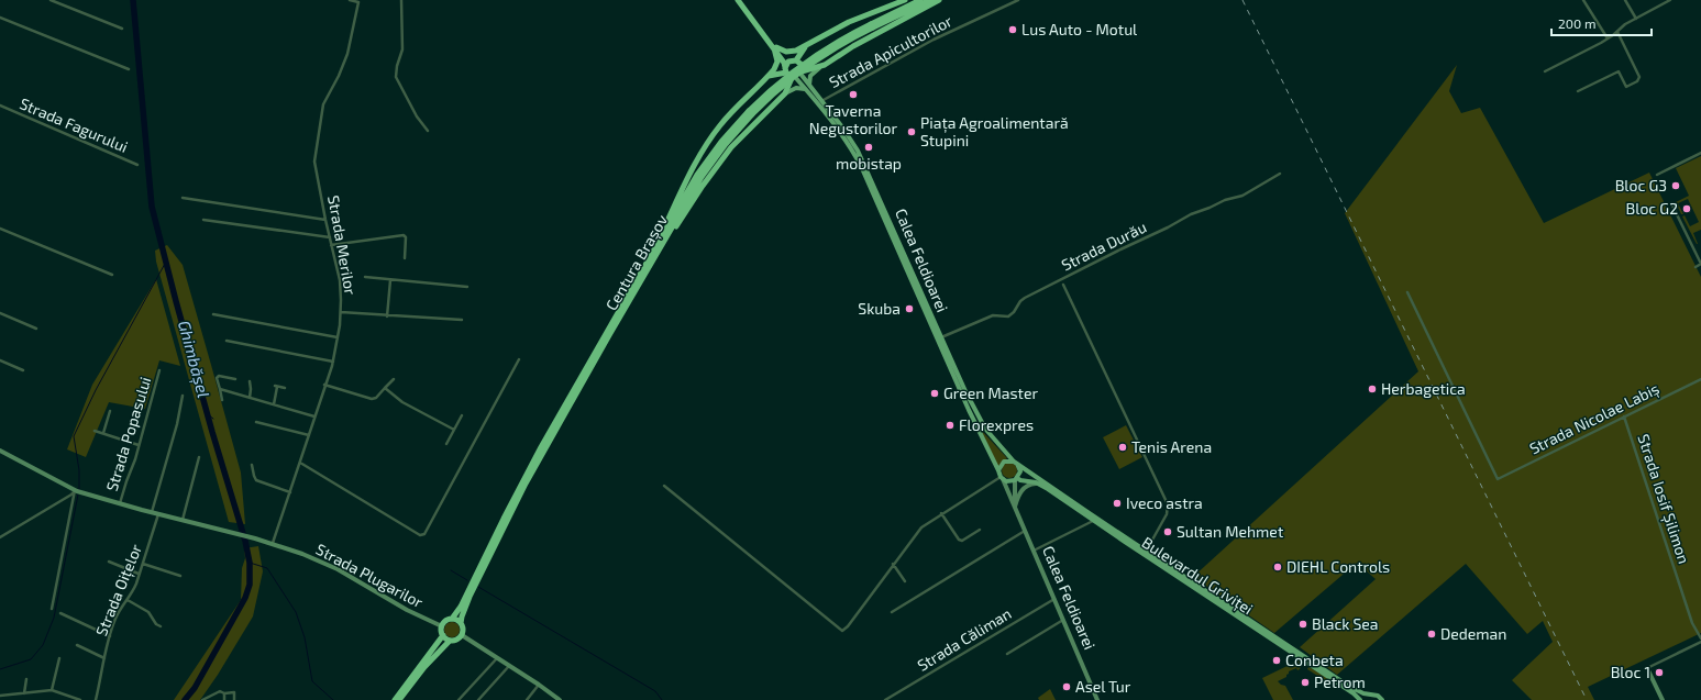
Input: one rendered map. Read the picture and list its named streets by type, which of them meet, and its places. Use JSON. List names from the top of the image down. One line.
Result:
{"streets":{"highway":["Centura Brașov"],"main road":["Calea Feldioarei","Bulevardul Griviței"],"street":["Strada Apicultorilor","Strada Fagurului","Strada Merilor","Strada Durău","Strada Nicolae Labiș","Strada Popasului","Strada Iosif Șilimon","Strada Plugarilor","Strada Oițelor","Strada Căliman"]},"crossings":[["Strada Apicultorilor","Calea Feldioarei"],["Strada Merilor","Strada Plugarilor"],["Strada Durău","Calea Feldioarei"],["Calea Feldioarei","Bulevardul Griviței"],["Calea Feldioarei","Strada Căliman"],["Centura Brașov","Strada Plugarilor"],["Strada Nicolae Labiș","Strada Iosif Șilimon"],["Strada Popasului","Strada Plugarilor"],["Strada Plugarilor","Strada Oițelor"]],"water":["Ghimbășel"],"places":["Lus Auto - Motul","Taverna Negustorilor","Piața Agroalimentară Stupini","mobistap","Bloc G3","Bloc G2","Skuba","Herbagetica","Green Master","Florexpres","Tenis Arena","Iveco astra","Sultan Mehmet","DIEHL Controls","Black Sea","Dedeman","Conbeta","Bloc 1","Petrom","Asel Tur"],"scale_bar":"200 m"}
